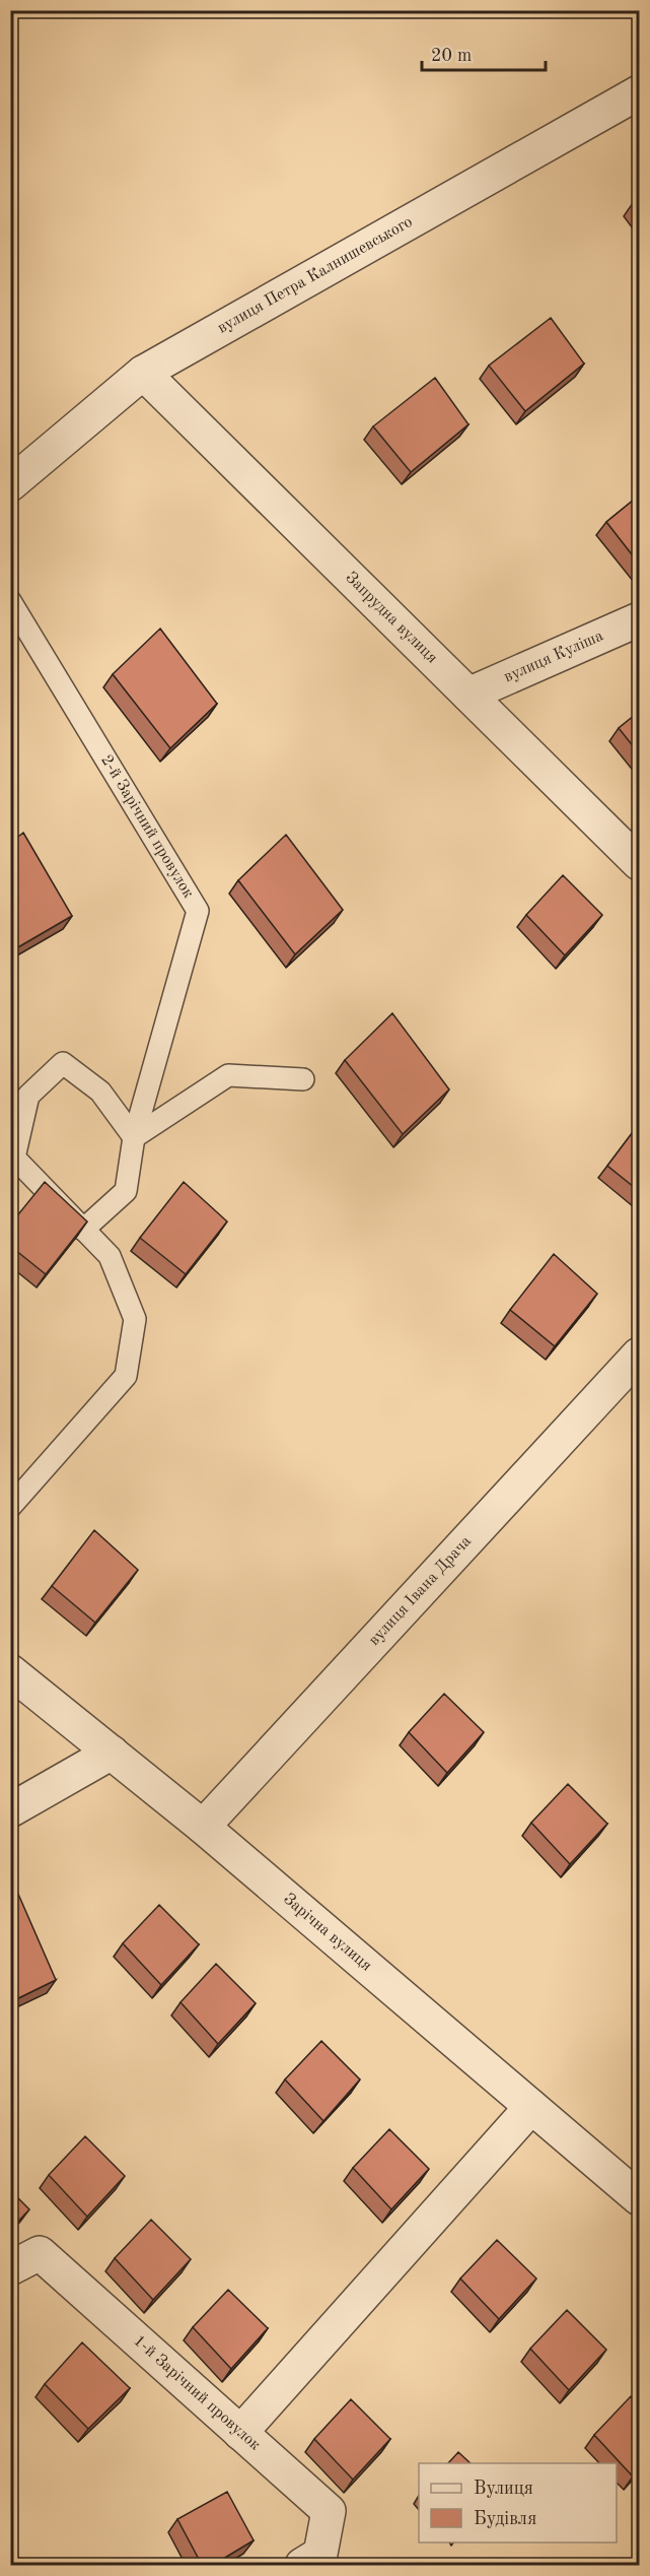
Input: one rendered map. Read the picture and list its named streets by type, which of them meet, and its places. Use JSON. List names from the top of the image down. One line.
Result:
{"streets":{"street":["вулиця Петра Калнишевського","Запрудна вулиця","вулиця Куліша","вулиця Івана Драча","Зарічна вулиця","1-й Зарічний провулок"],"lane":["2-й Зарічний провулок"]},"crossings":[["вулиця Петра Калнишевського","Запрудна вулиця"],["Запрудна вулиця","вулиця Куліша"],["вулиця Івана Драча","Зарічна вулиця"]],"legend":["Вулиця","Будівля"],"scale_bar":"20 m"}
